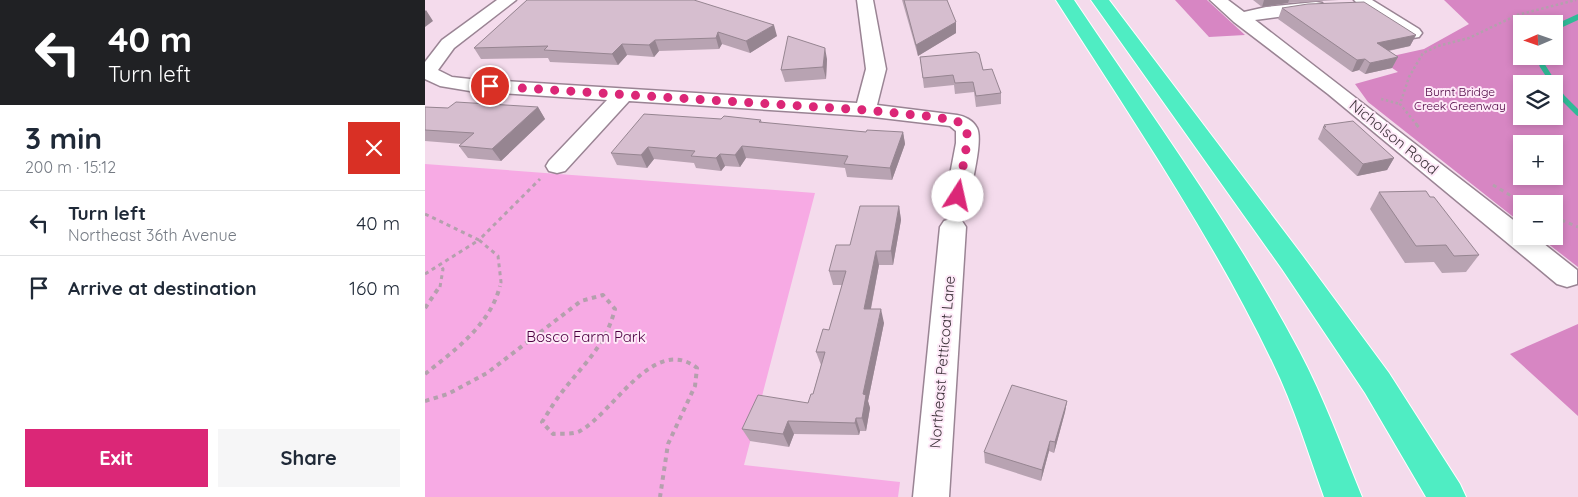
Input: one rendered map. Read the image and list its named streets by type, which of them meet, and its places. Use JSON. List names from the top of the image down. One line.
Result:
{"streets":{"street":["Nicholson Road","Northeast Petticoat Lane"]},"parks":["Burnt Bridge Creek Greenway","Bosco Farm Park"],"north":"left","page":{"turn":["40 m","Turn left"],"map_buttons":["+","−"],"heading":["3 min","200 m · 15:12"],"list":[{"name":"Turn left","note":"Northeast 36th Avenue","value":"40 m"},{"name":"Arrive at destination","value":"160 m"}],"buttons":["Exit","Share"]}}
